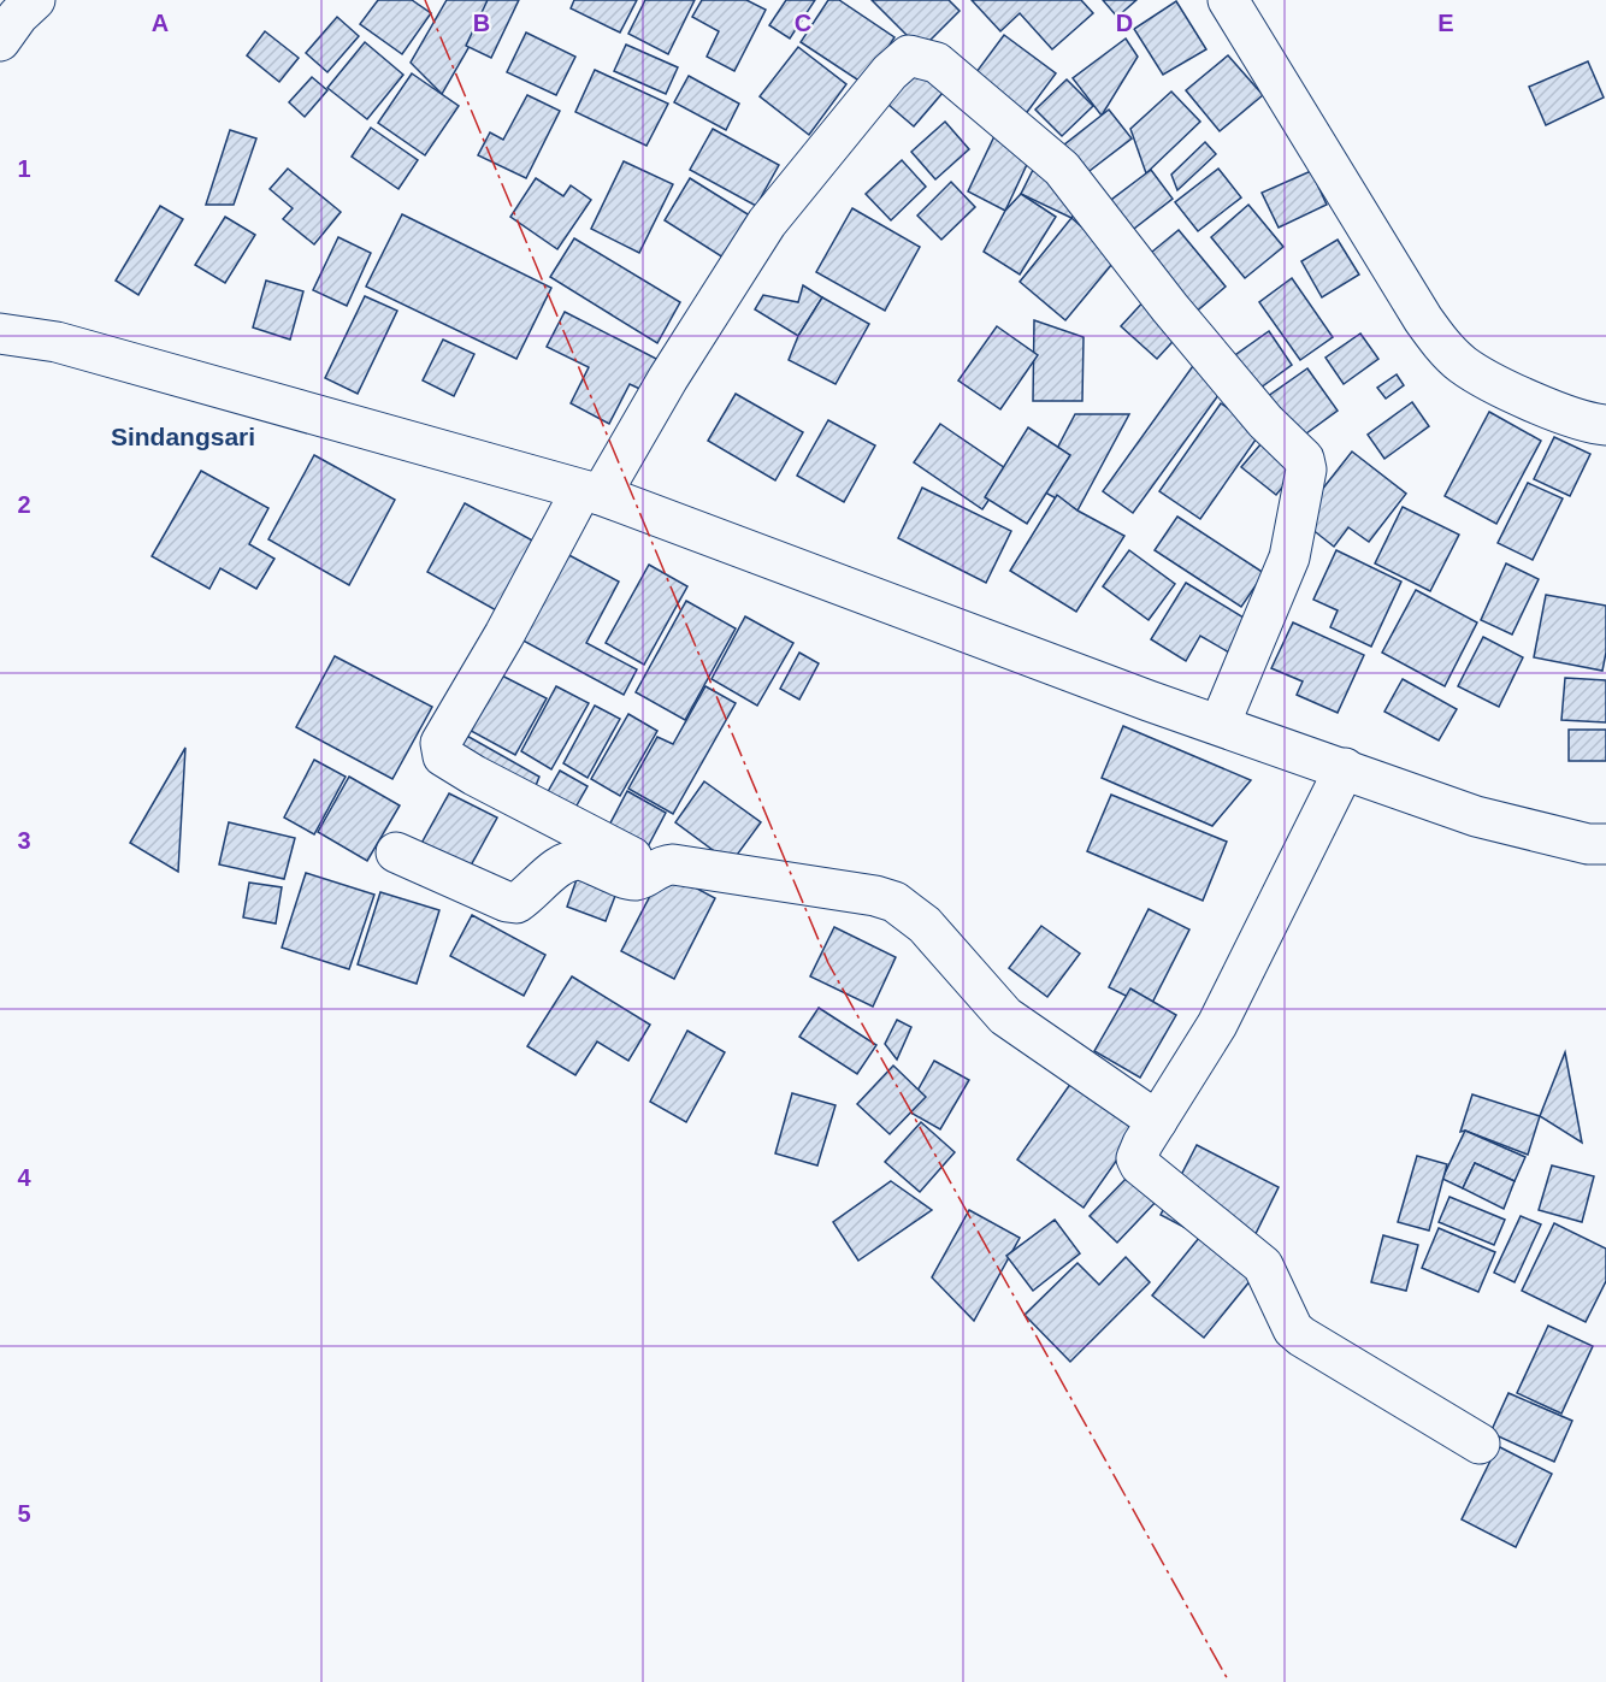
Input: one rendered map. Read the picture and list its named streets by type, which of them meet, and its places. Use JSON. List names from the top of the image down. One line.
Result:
{"districts":["Sindangsari"],"grid":{"columns":["A","B","C","D","E"],"rows":["1","2","3","4","5"]}}
